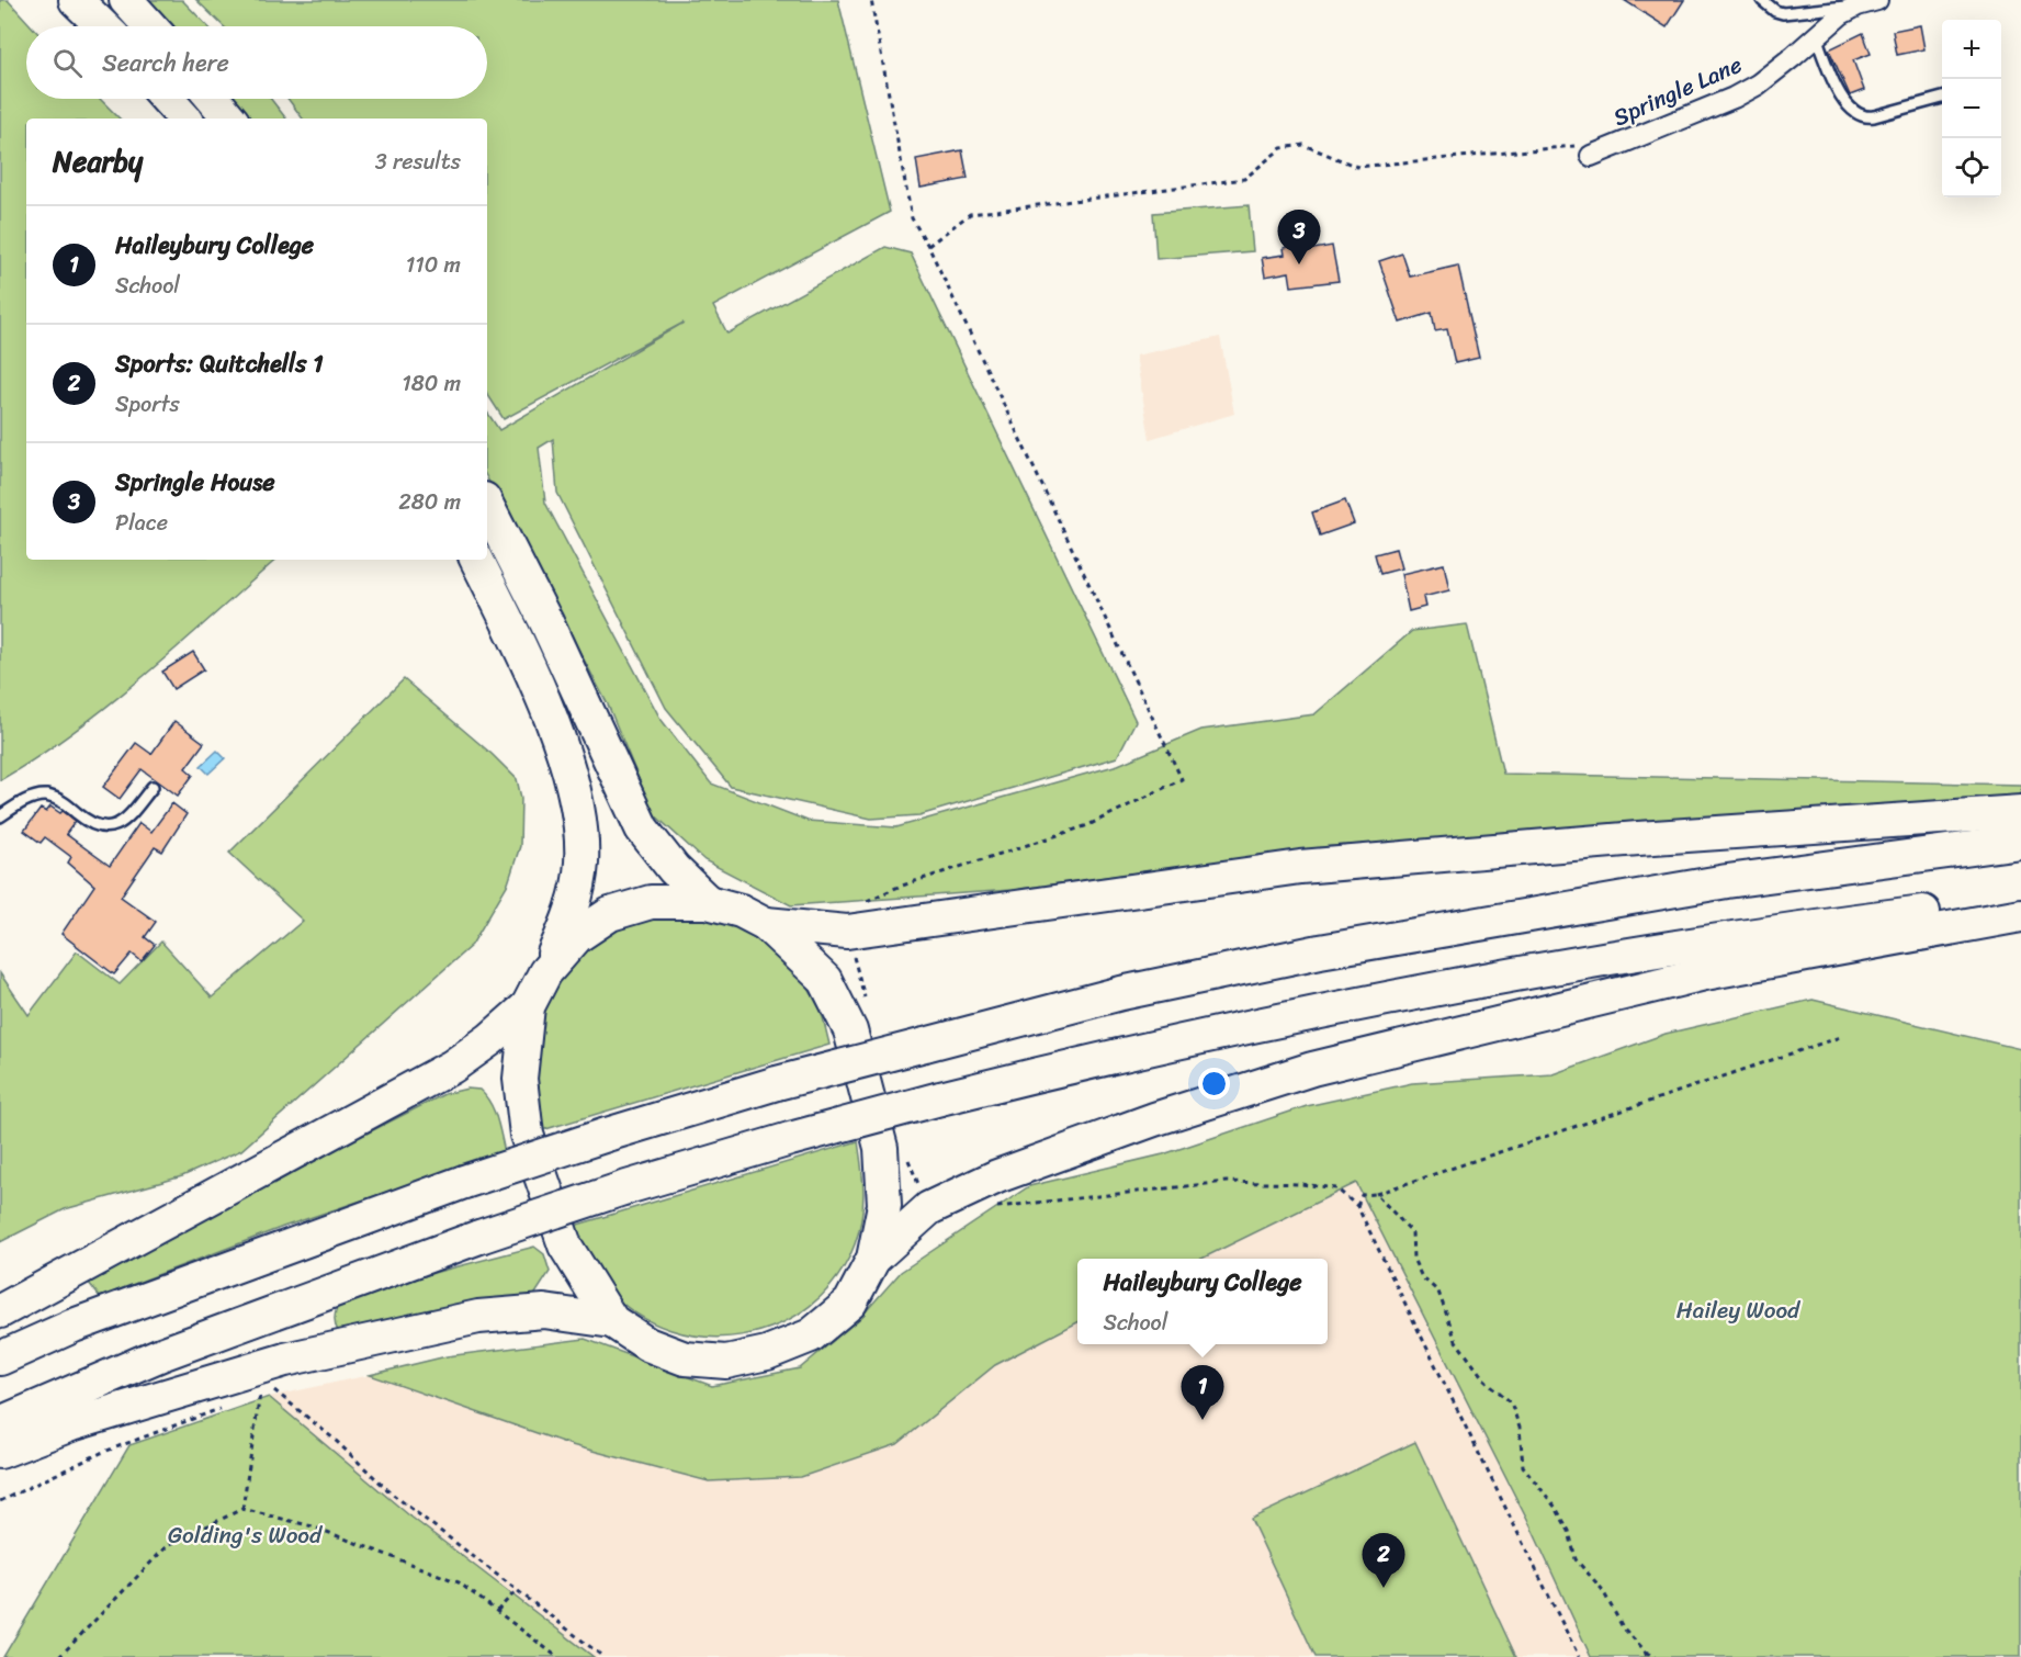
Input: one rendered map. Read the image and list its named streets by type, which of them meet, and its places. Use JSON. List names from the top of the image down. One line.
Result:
{"streets":{"street":["Springle Lane"]},"parks":["Hailey Wood","Golding's Wood"],"page":{"map_buttons":["+","−"],"search":"Search here","heading":["Nearby","3 results"],"list":[{"mark":"1","name":"Haileybury College","note":"School","value":"110 m"},{"mark":"2","name":"Sports: Quitchells 1","note":"Sports","value":"180 m"},{"mark":"3","name":"Springle House","note":"Place","value":"280 m"}],"pins":["3","1","2"],"popup":["Haileybury College","School"]}}
